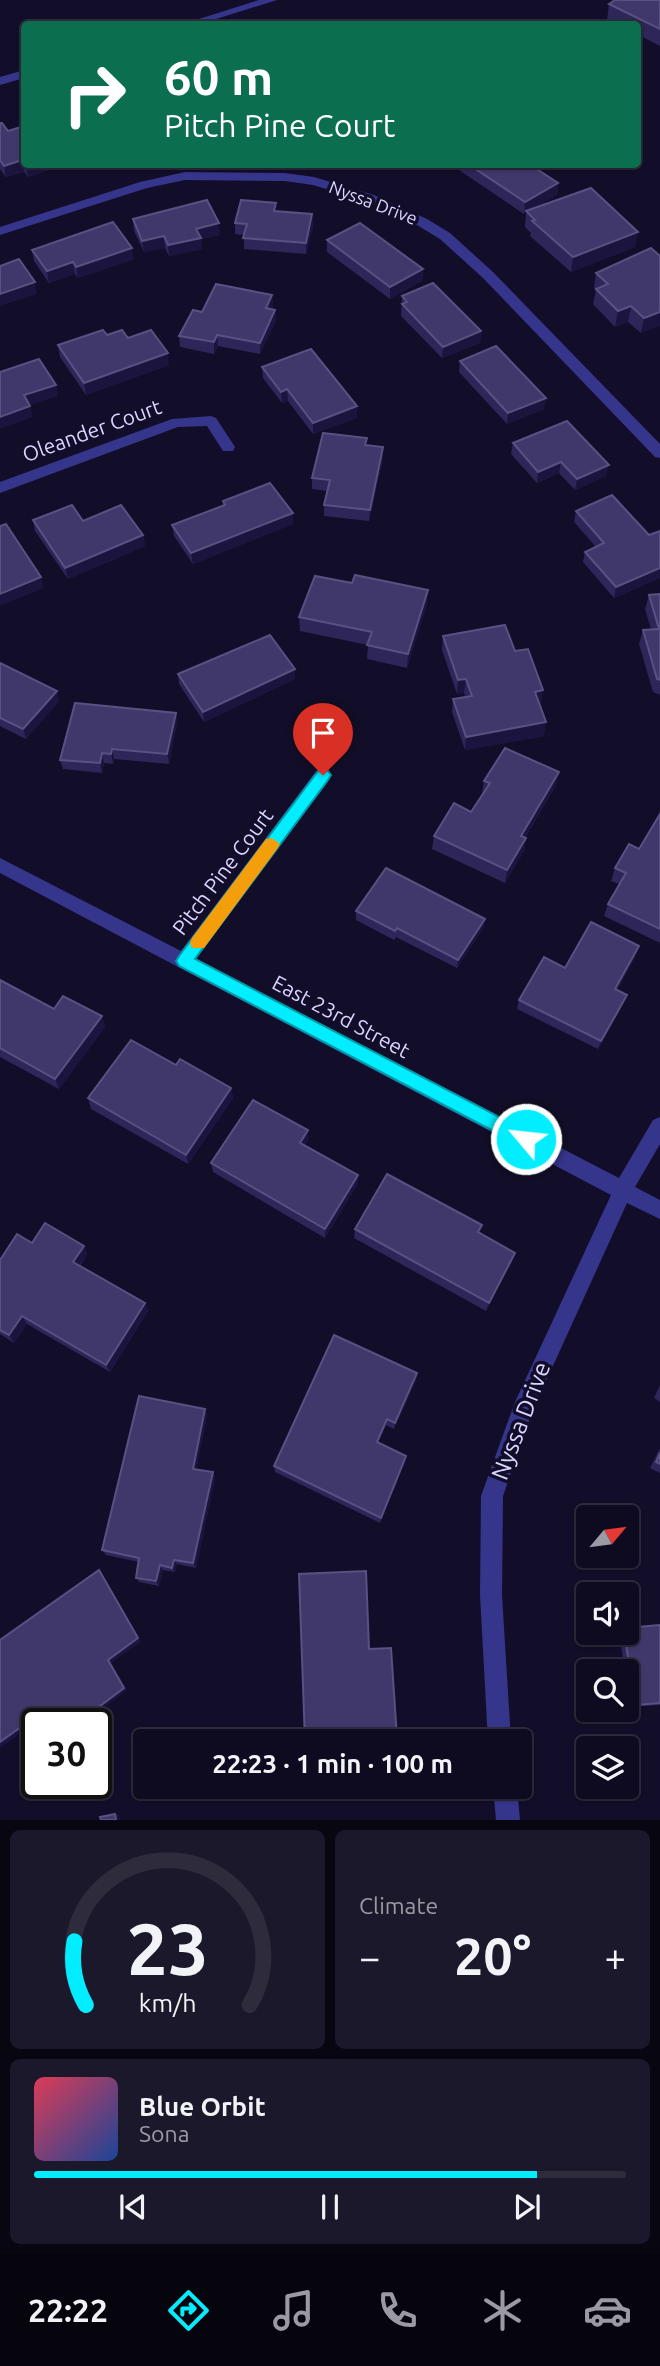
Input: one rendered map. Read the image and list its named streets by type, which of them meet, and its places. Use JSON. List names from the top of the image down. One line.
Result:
{"streets":{"street":["Nyssa Drive","Oleander Court","Pitch Pine Court","East 23rd Street"]},"crossings":[["Nyssa Drive","East 23rd Street"],["Pitch Pine Court","East 23rd Street"]],"north":"top right","page":{"turn":["60 m","Pitch Pine Court"],"limit":"30","trip":"22:23 · 1 min · 100 m","tile":"Climate","heat":["−","20°","+"],"song":["Blue Orbit","Sona"],"tabs":"22:22","gauge":["23","km/h"]}}
